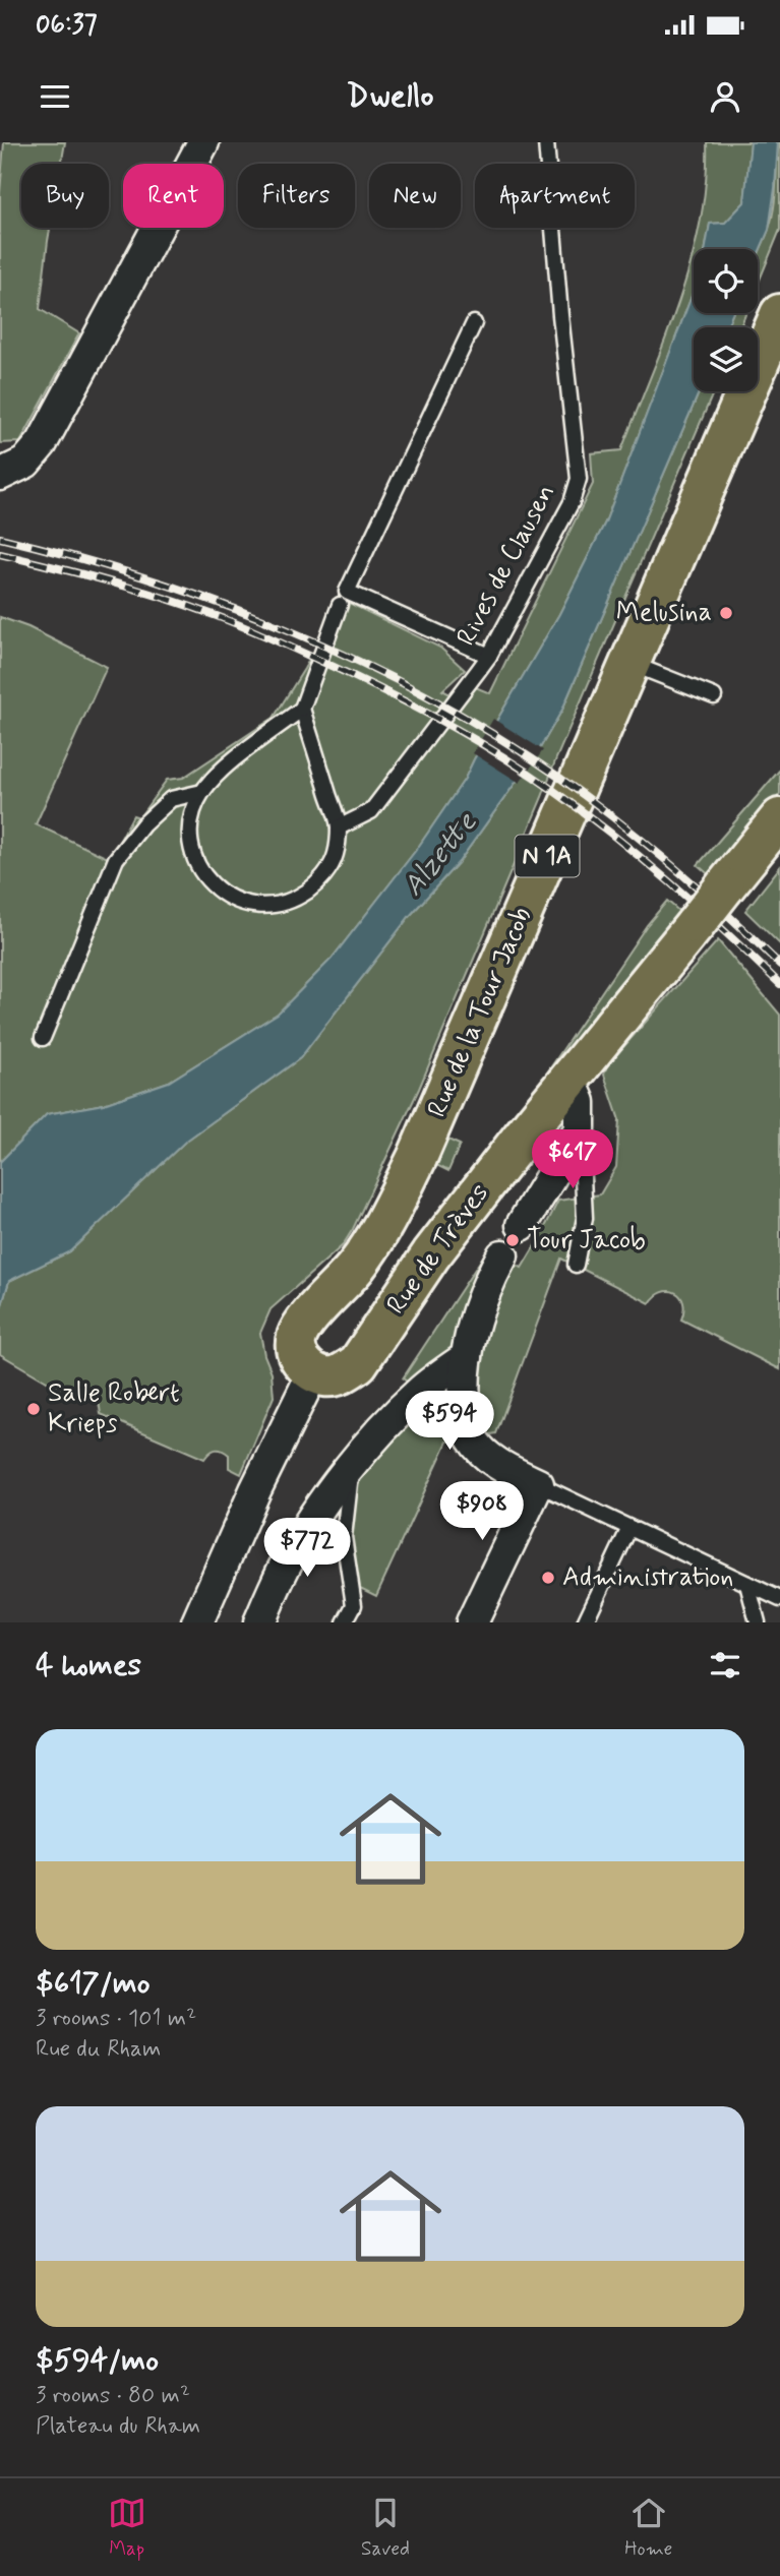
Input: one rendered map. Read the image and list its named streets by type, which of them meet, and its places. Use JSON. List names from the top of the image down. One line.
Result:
{"streets":{"main road":["N 1A","Rue de la Tour Jacob","Rue de Trèves"],"lane":["Rives de Clausen"]},"crossings":[["Rue de la Tour Jacob","Rue de Trèves"]],"water":["Alzette"],"places":["Melusina","Tour Jacob","Salle Robert Krieps","Administration"],"page":{"status":"06:37","header":"Dwello","chip":["Buy","Rent","Filters","New","Apartment"],"price":["$617","$594","$908","$772"],"heading":"4 homes","list":[{"name":"$617/mo","note":"3 rooms · 101 m² · Rue du Rham"},{"name":"$594/mo","note":"3 rooms · 80 m² · Plateau du Rham"}],"tabs":["Map","Saved","Home"]}}
